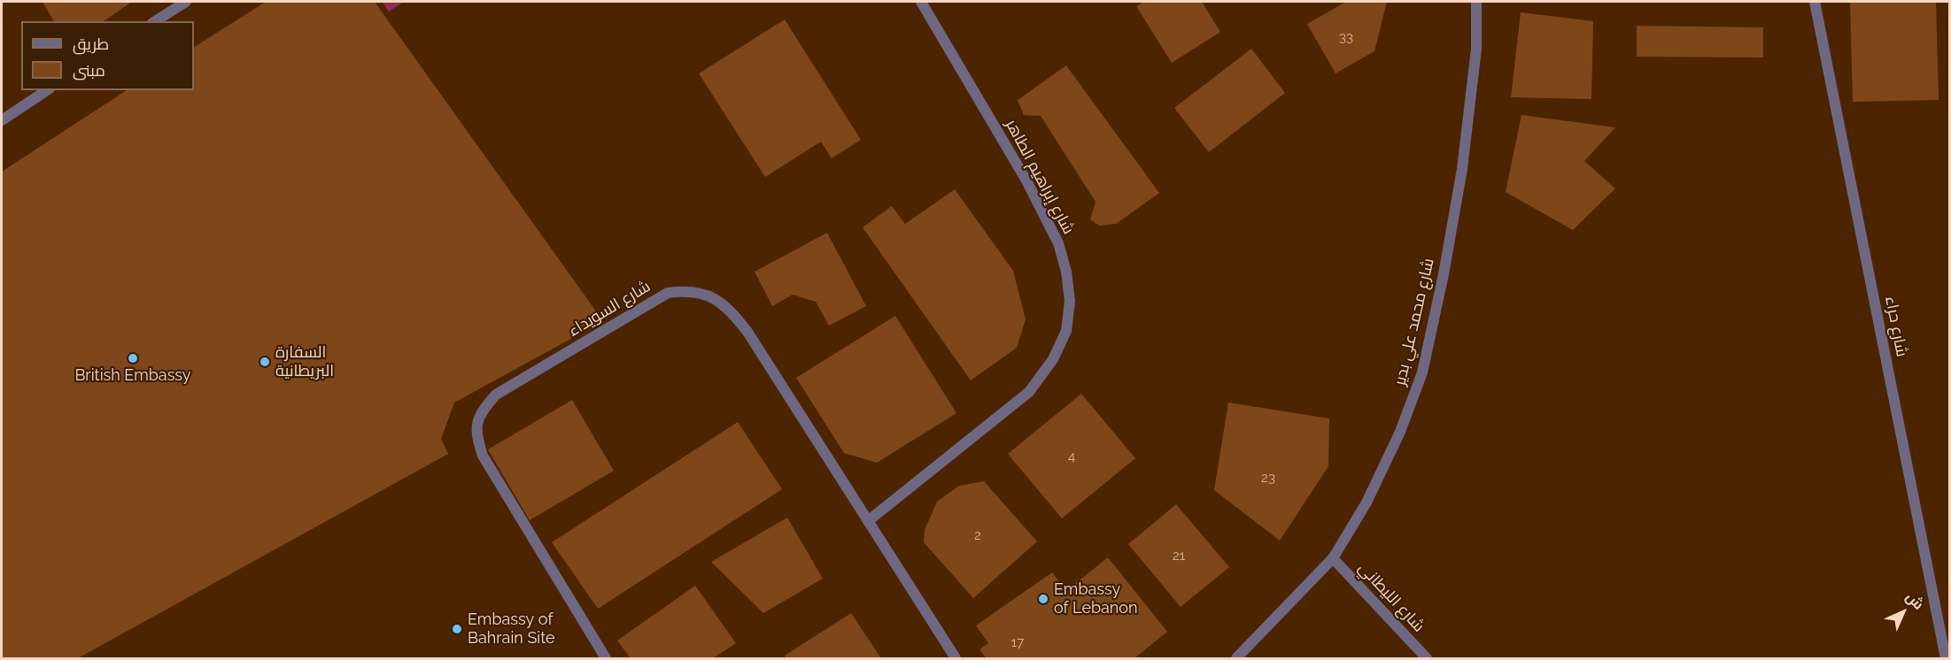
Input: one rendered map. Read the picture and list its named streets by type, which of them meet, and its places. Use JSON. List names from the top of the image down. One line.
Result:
{"streets":{"street":["شارع إبراهيم الطاهر","شارع السويداء","شارع محمد علي بدير","شارع حراء","شارع الليطاني"]},"crossings":[["شارع إبراهيم الطاهر","شارع السويداء"],["شارع محمد علي بدير","شارع الليطاني"]],"places":["British Embassy","السفارة البريطانية","Embassy of Lebanon","Embassy of Bahrain Site"],"house_numbers":["33","4","23","2","21","17"],"legend":["طريق","مبنى"],"north":"top right"}
